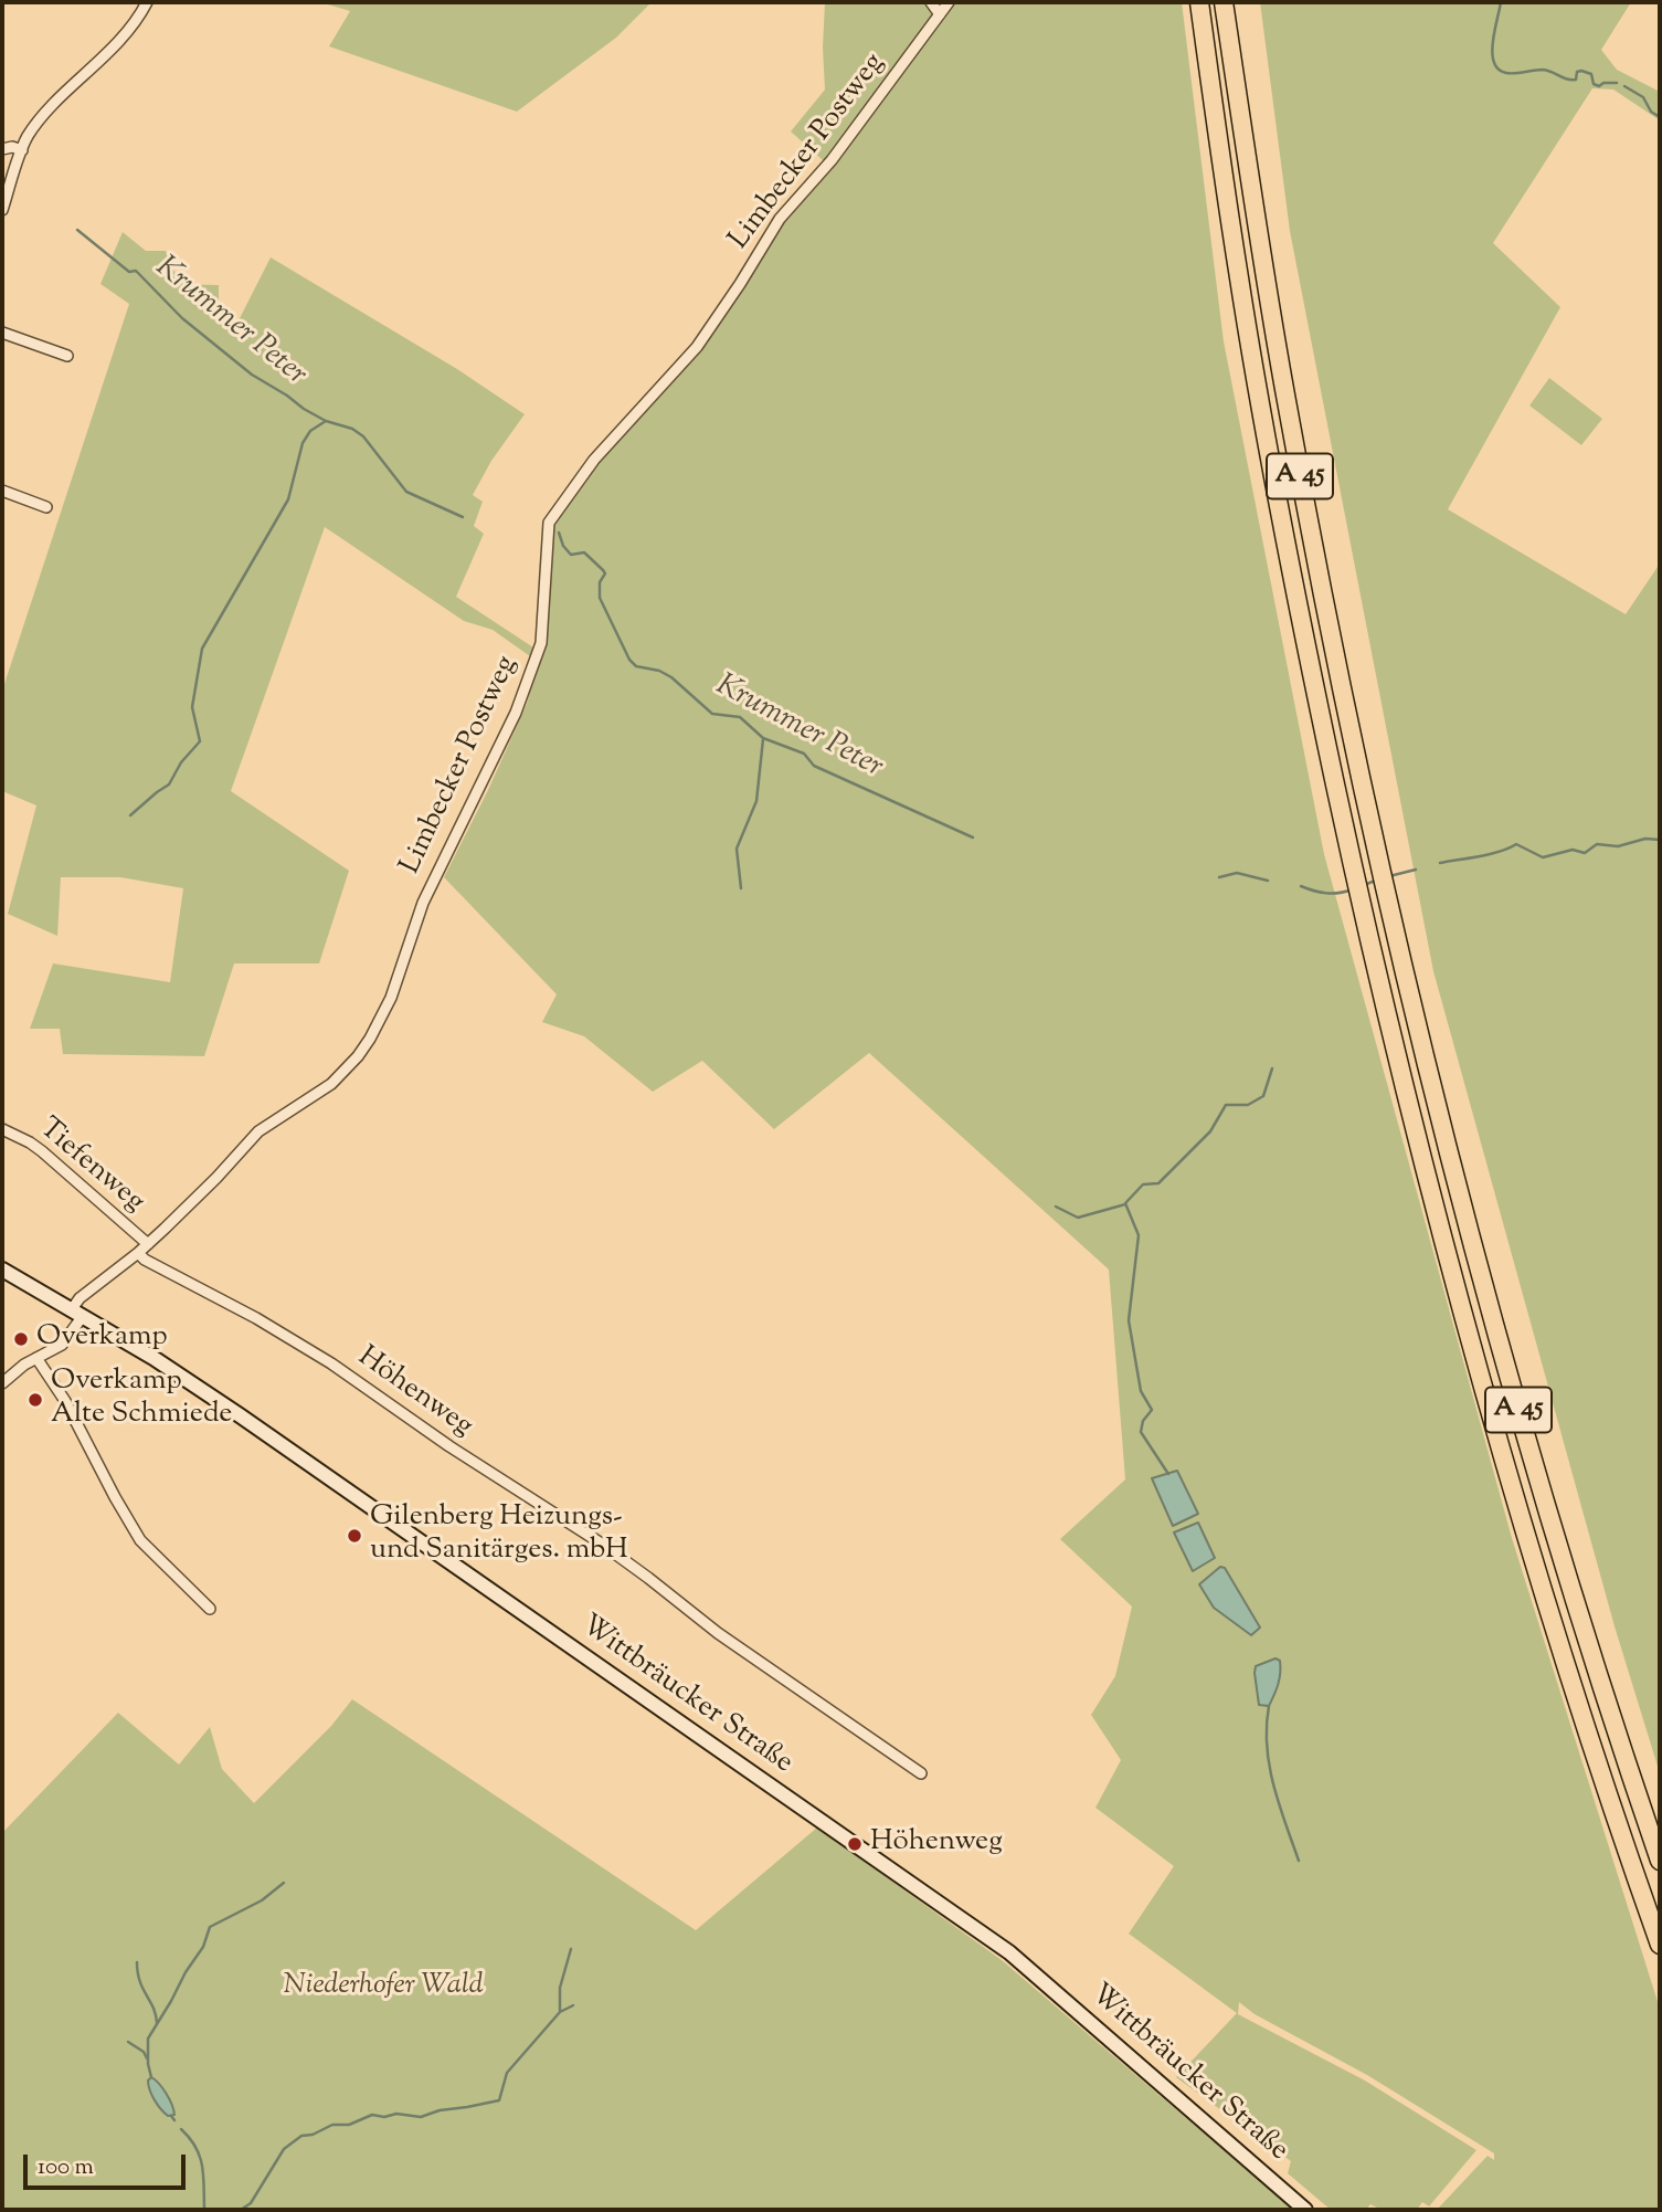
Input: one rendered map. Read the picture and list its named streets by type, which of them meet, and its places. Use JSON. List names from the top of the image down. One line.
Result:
{"streets":{"highway":["A 45"],"main road":["Wittbräucker Straße"],"street":["Limbecker Postweg","Tiefenweg","Höhenweg"]},"crossings":[["Limbecker Postweg","Tiefenweg"],["Limbecker Postweg","Höhenweg"],["Limbecker Postweg","Wittbräucker Straße"]],"water":["Krummer Peter"],"parks":["Niederhofer Wald"],"places":["Overkamp","Overkamp Alte Schmiede","Gilenberg Heizungs- und Sanitärges. mbH","Höhenweg"],"scale_bar":"100 m"}
